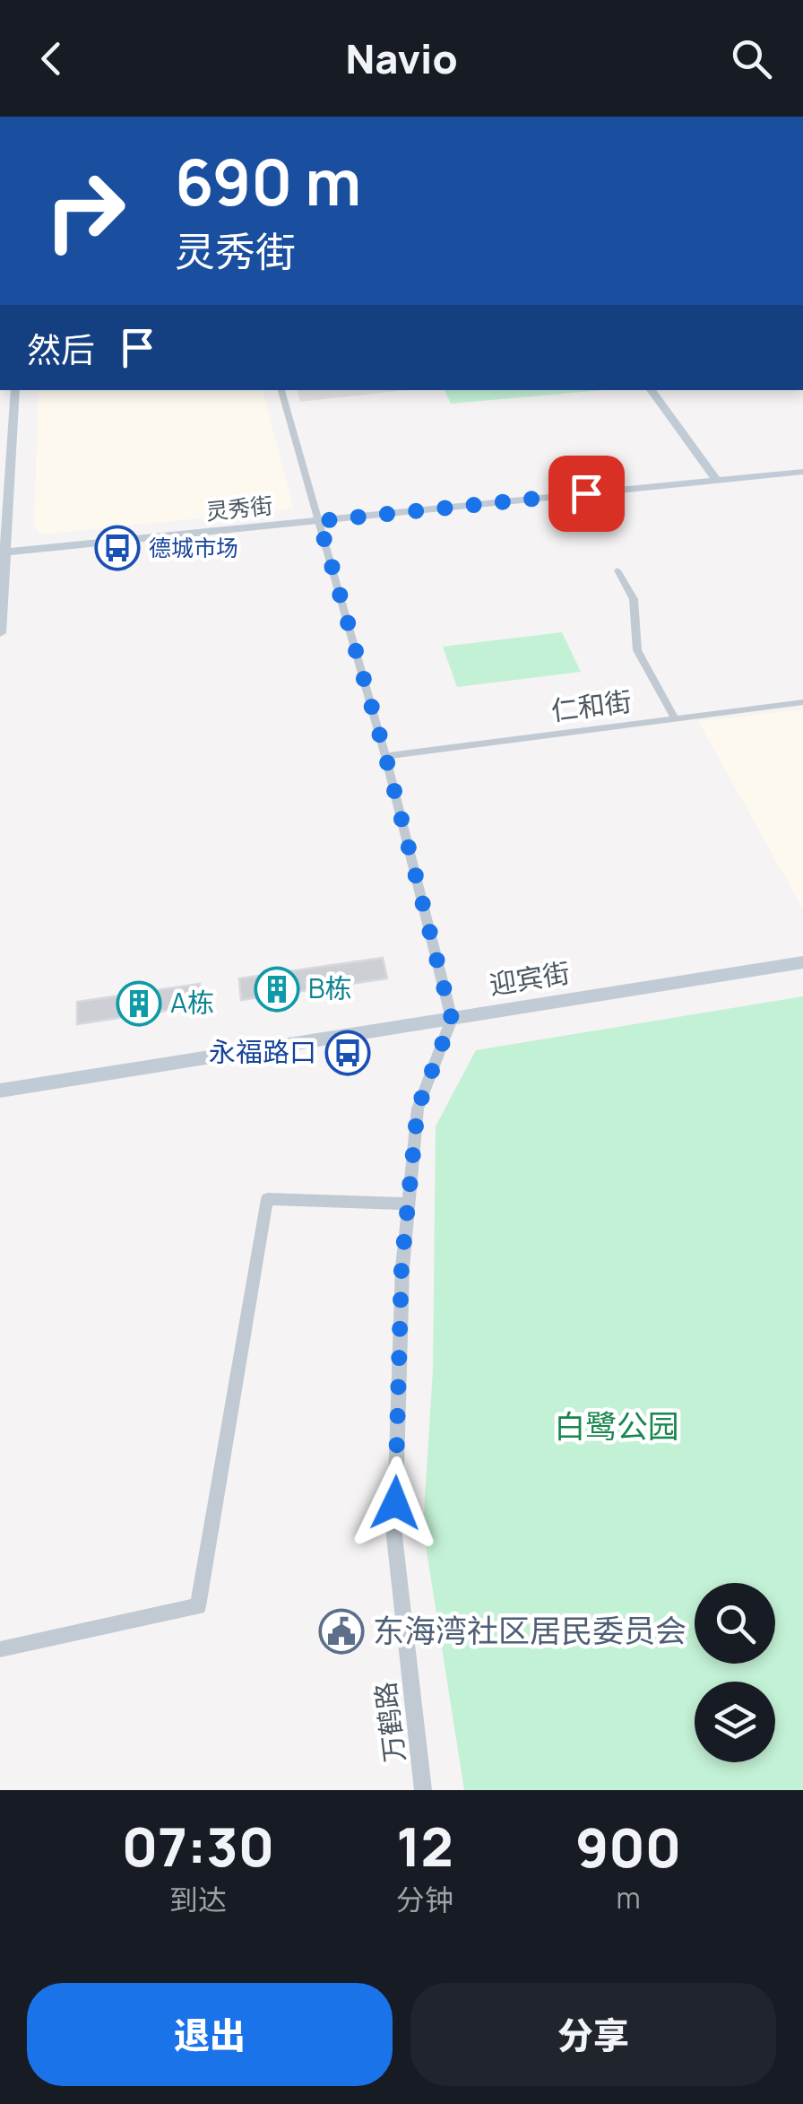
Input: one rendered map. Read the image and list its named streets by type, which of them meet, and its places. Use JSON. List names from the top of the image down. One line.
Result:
{"streets":{"main road":["灵秀街","迎宾街"],"street":["仁和街","万鹤路"]},"crossings":[["迎宾街","万鹤路"]],"parks":["白鹭公园"],"places":{"bus stop":["德城市场","永福路口"],"building":["B栋","A栋"],"public building":["东海湾社区居民委员会"]},"page":{"header":"Navio","turn":["690 m","灵秀街"],"then":"然后","eta":["07:30","到达","12","分钟","900","m"],"buttons":["退出","分享"]}}
